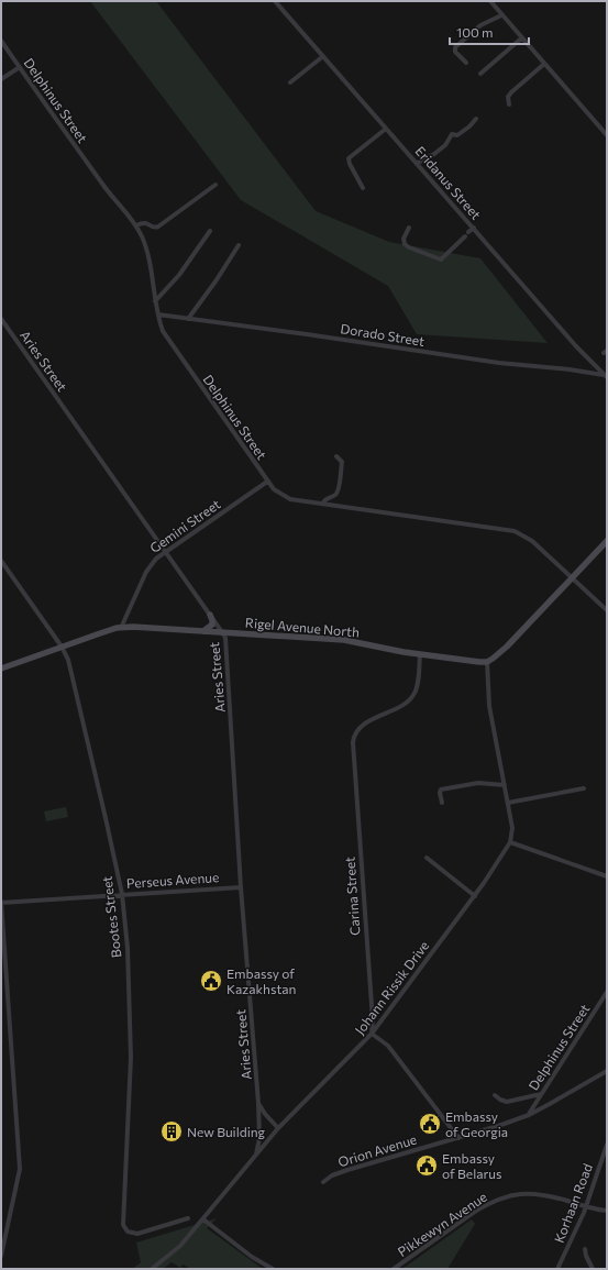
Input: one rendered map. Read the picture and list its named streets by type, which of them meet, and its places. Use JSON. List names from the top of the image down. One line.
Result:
{"streets":{"main road":["Rigel Avenue North"],"street":["Delphinus Street","Eridanus Street","Dorado Street","Aries Street","Gemini Street","Perseus Avenue","Carina Street","Bootes Street","Johann Rissik Drive","Orion Avenue","Korhaan Road","Pikkewyn Avenue"]},"crossings":[["Delphinus Street","Dorado Street"],["Delphinus Street","Gemini Street"],["Delphinus Street","Orion Avenue"],["Eridanus Street","Dorado Street"],["Aries Street","Gemini Street"],["Aries Street","Rigel Avenue North"],["Aries Street","Perseus Avenue"],["Aries Street","Johann Rissik Drive"],["Gemini Street","Rigel Avenue North"],["Rigel Avenue North","Carina Street"],["Rigel Avenue North","Bootes Street"],["Perseus Avenue","Bootes Street"],["Carina Street","Johann Rissik Drive"],["Korhaan Road","Pikkewyn Avenue"]],"places":{"public building":["Embassy of Kazakhstan","Embassy of Georgia","Embassy of Belarus"],"building":["New Building"]},"scale_bar":"100 m"}
